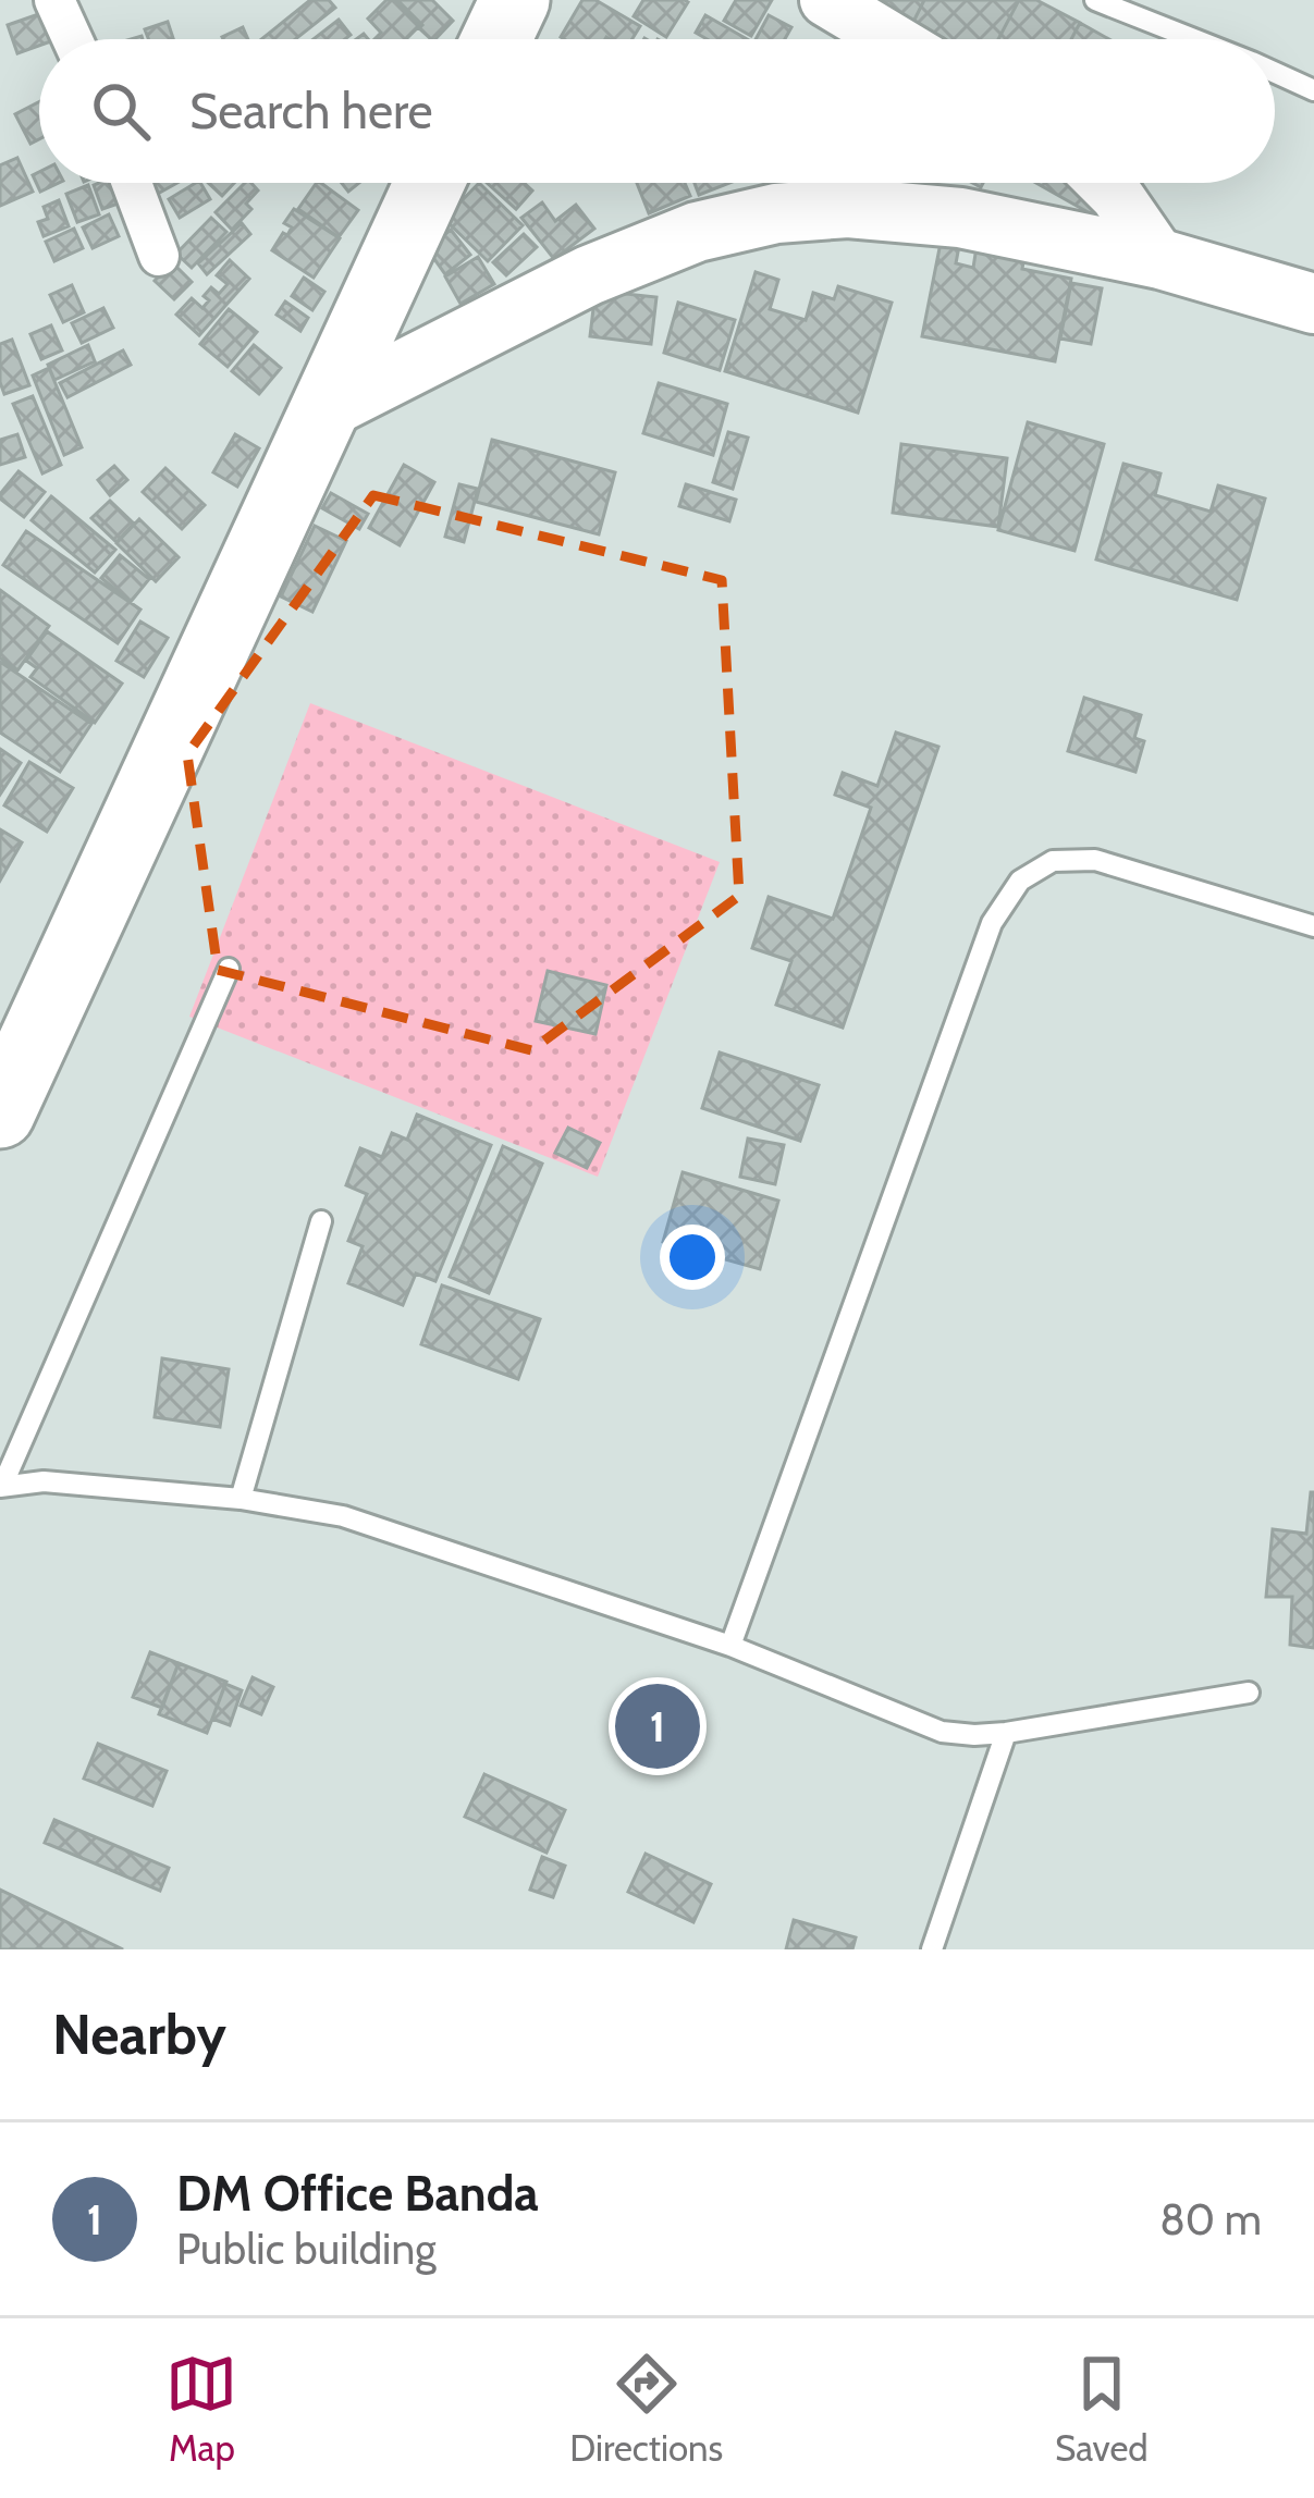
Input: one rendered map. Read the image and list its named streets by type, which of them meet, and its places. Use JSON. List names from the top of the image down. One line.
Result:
{"page":{"search":"Search here","pins":"1","heading":"Nearby","list":[{"mark":"1","name":"DM Office Banda","note":"Public building","value":"80 m"}],"nav":["Map","Directions","Saved"]}}
